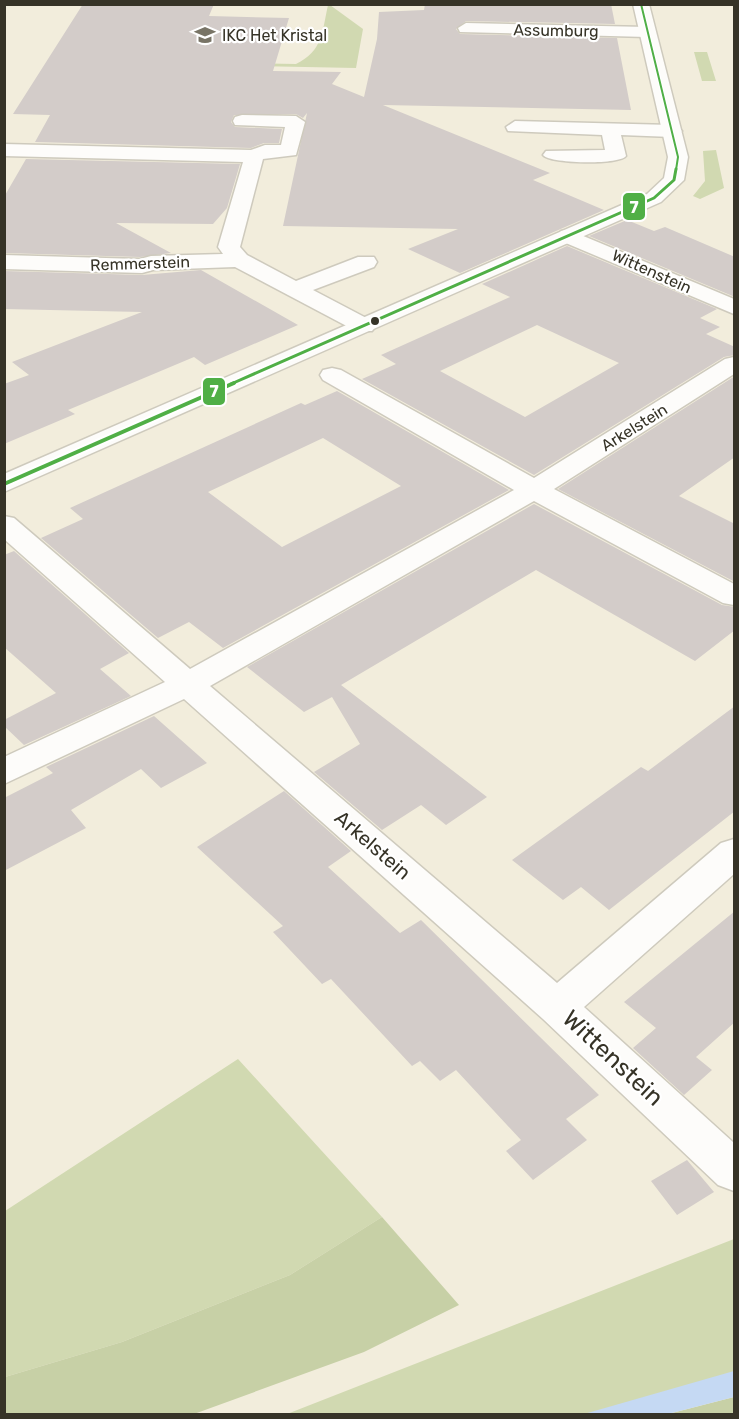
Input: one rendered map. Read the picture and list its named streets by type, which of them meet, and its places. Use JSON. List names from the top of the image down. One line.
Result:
{"streets":{"street":["Assumburg","Remmerstein","Wittenstein","Arkelstein"]},"crossings":[["Wittenstein","Arkelstein"]],"places":{"school or university":["IKC Het Kristal"]},"lines":["transit line 7"]}
